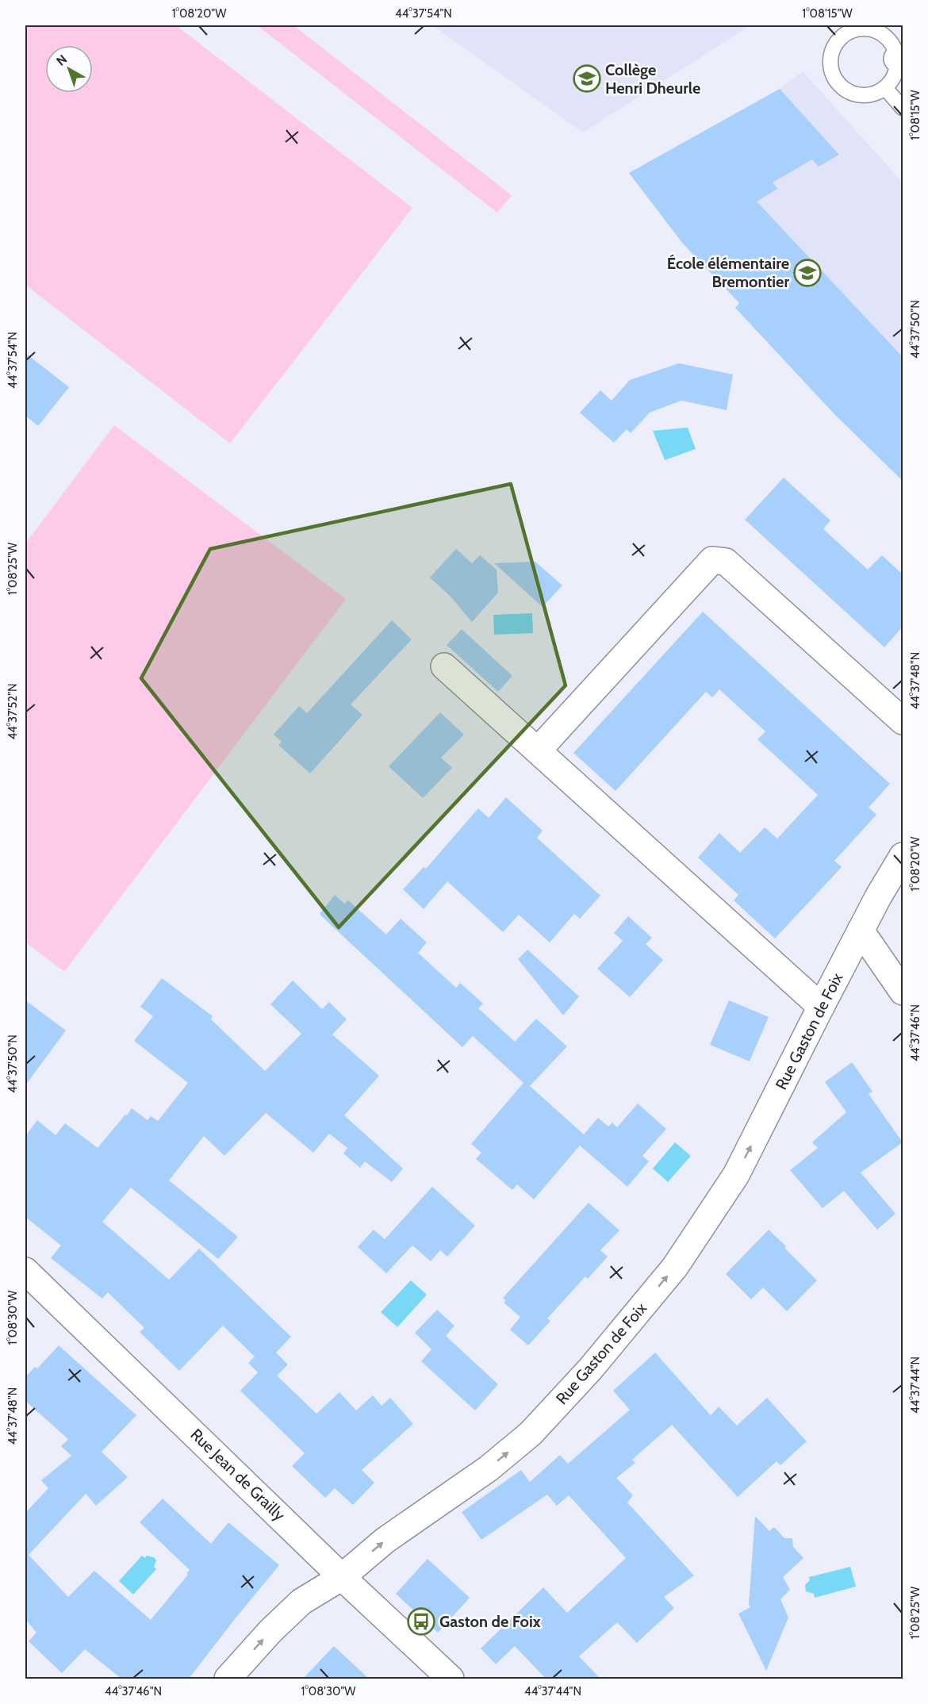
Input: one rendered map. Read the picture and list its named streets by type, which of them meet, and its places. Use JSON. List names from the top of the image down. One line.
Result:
{"streets":{"street":["Rue Gaston de Foix","Rue Jean de Grailly"]},"crossings":[["Rue Gaston de Foix","Rue Jean de Grailly"]],"one_way":["Rue Gaston de Foix"],"places":{"school or university":["Collège Henri Dheurle","École élémentaire Bremontier"],"bus stop":["Gaston de Foix"]},"north":"top left","coordinates":["1°08'20\"W","44°37'54\"N","1°08'15\"W","44°37'50\"N","1°08'25\"W","44°37'48\"N","44°37'52\"N","44°37'46\"N","1°08'30\"W","44°37'44\"N"]}
